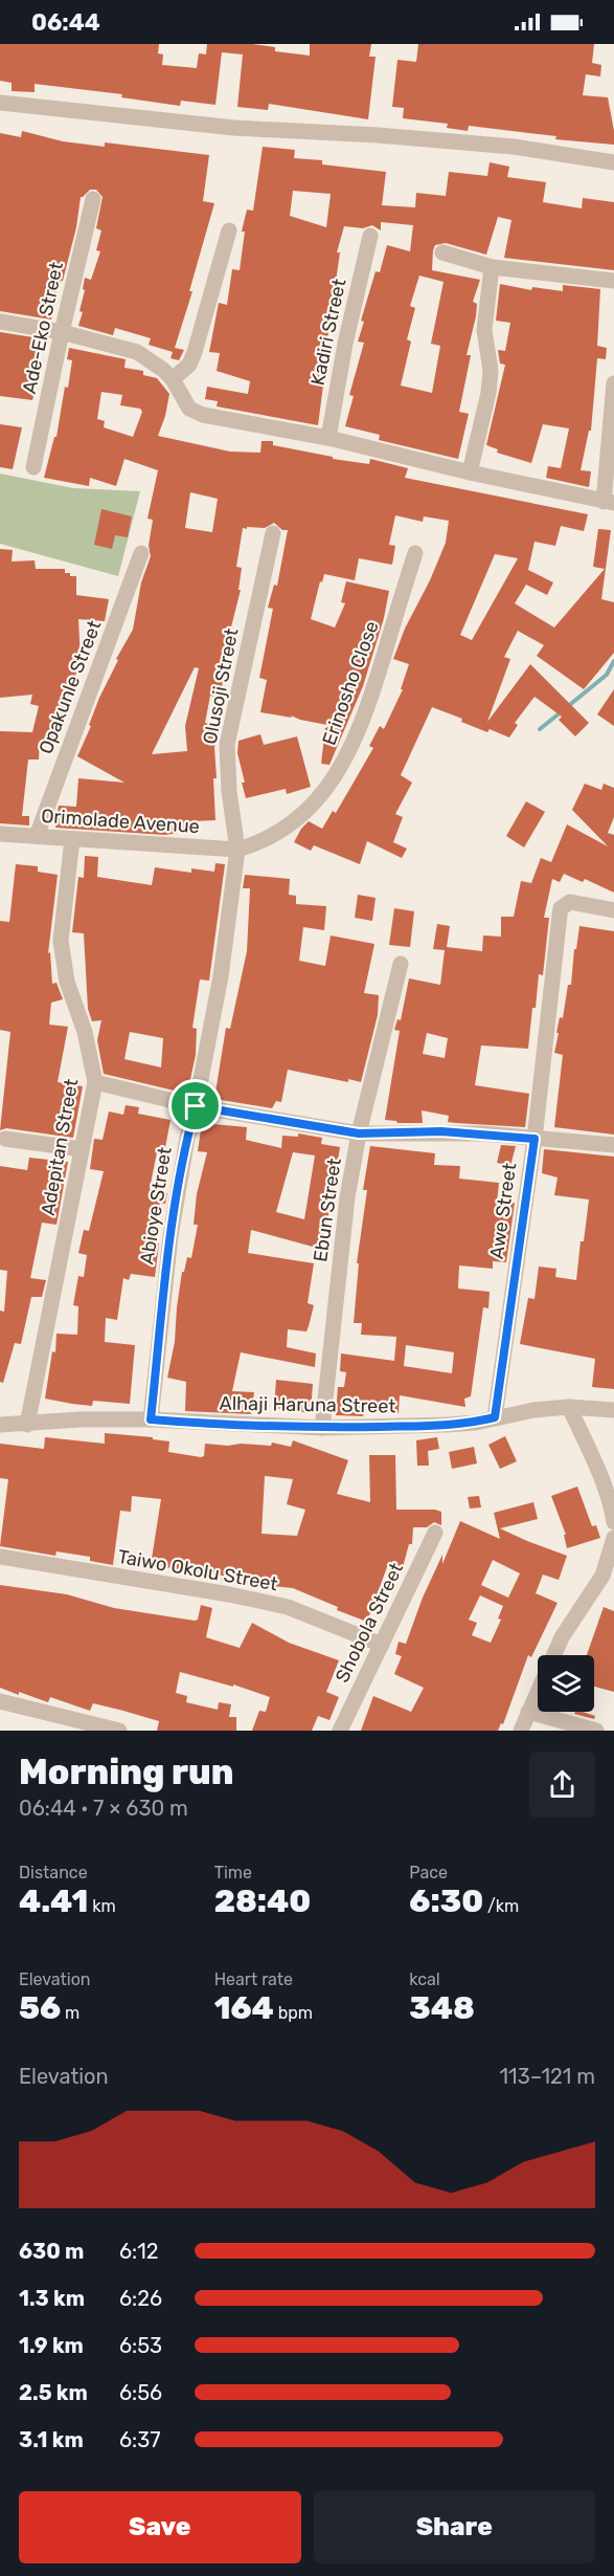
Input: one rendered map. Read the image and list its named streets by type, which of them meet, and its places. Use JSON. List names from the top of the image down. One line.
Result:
{"streets":{"street":["Ade-Eko Street","Kadiri Street","Erinosho Close","Olusoji Street","Opakunle Street","Orimolade Avenue","Adepitan Street","Abioye Street","Ebun Street","Awe Street","Alhaji Haruna Street","Taiwo Okolu Street","Shobola Street"]},"crossings":[["Erinosho Close","Olusoji Street"],["Erinosho Close","Orimolade Avenue"],["Erinosho Close","Abioye Street"],["Olusoji Street","Orimolade Avenue"],["Olusoji Street","Abioye Street"],["Opakunle Street","Orimolade Avenue"],["Orimolade Avenue","Adepitan Street"],["Orimolade Avenue","Abioye Street"],["Adepitan Street","Alhaji Haruna Street"],["Abioye Street","Alhaji Haruna Street"],["Ebun Street","Alhaji Haruna Street"],["Awe Street","Alhaji Haruna Street"],["Taiwo Okolu Street","Shobola Street"]],"page":{"status":"06:44","heading":["Morning run","06:44 · 7 × 630 m"],"stats":[["Distance","4.41 km"],["Time","28:40"],["Pace","6:30 /km"],["Elevation","56 m"],["Heart rate","164 bpm"],["kcal","348"]],"chart":["Elevation","113–121 m"],"list":[{"name":"630 m","note":"6:12"},{"name":"1.3 km","note":"6:26"},{"name":"1.9 km","note":"6:53"},{"name":"2.5 km","note":"6:56"},{"name":"3.1 km","note":"6:37"}],"buttons":["Save","Share"]}}
